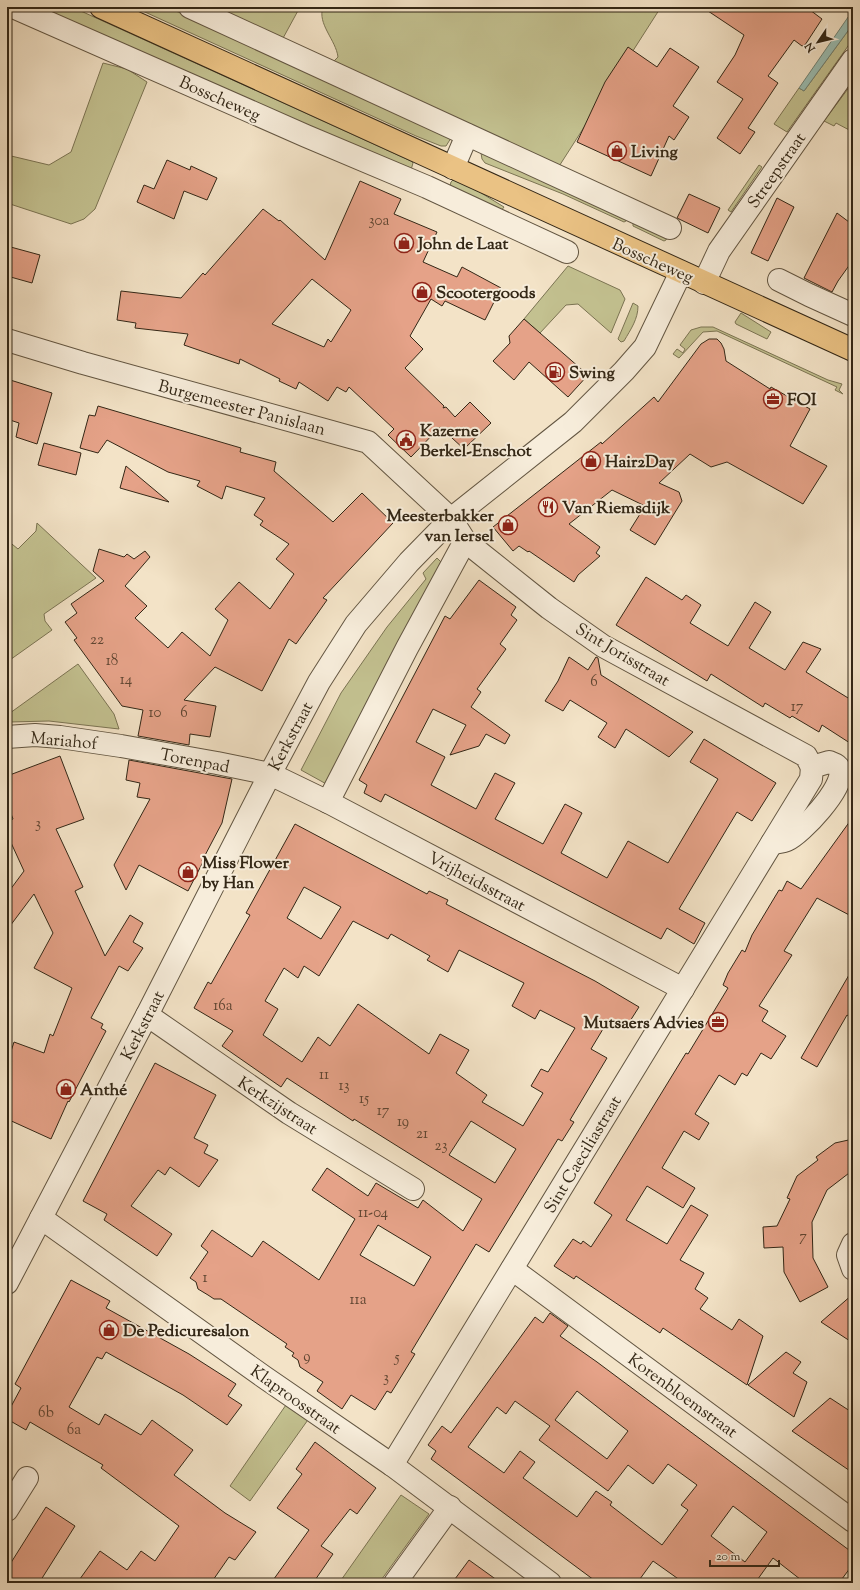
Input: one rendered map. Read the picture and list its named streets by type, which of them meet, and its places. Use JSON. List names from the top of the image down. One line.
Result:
{"streets":{"main road":["Bosscheweg"],"street":["Streepstraat","Burgemeester Panislaan","Sint Jorisstraat","Kerkstraat","Mariahof","Torenpad","Vrijheidsstraat","Kerkzijstraat","Sint Caeciliastraat","Korenbloemstraat","Klaproosstraat"]},"crossings":[["Bosscheweg","Streepstraat"],["Bosscheweg","Kerkstraat"],["Burgemeester Panislaan","Sint Jorisstraat"],["Burgemeester Panislaan","Kerkstraat"],["Sint Jorisstraat","Kerkstraat"],["Sint Jorisstraat","Sint Caeciliastraat"],["Kerkstraat","Torenpad"],["Kerkstraat","Vrijheidsstraat"],["Kerkstraat","Kerkzijstraat"],["Kerkstraat","Klaproosstraat"],["Mariahof","Torenpad"],["Torenpad","Vrijheidsstraat"],["Vrijheidsstraat","Sint Caeciliastraat"],["Sint Caeciliastraat","Korenbloemstraat"],["Sint Caeciliastraat","Klaproosstraat"]],"places":{"shop":["Living","John de Laat","Scootergoods","Hair2Day","Meesterbakker van Iersel","Miss Flower by Han","Anthé","De Pedicuresalon"],"fuel station":["Swing"],"office":["FOI","Mutsaers Advies"],"public building":["Kazerne Berkel-Enschot"],"restaurant":["Van Riemsdijk"]},"house_numbers":["30a","22","18","14","6","17","10","6","3","16a","11","13","15","17","19","21","23","11-04","7","1","11a","9","5","3","6b","6a"],"scale_bar":"20 m","north":"bottom left"}
